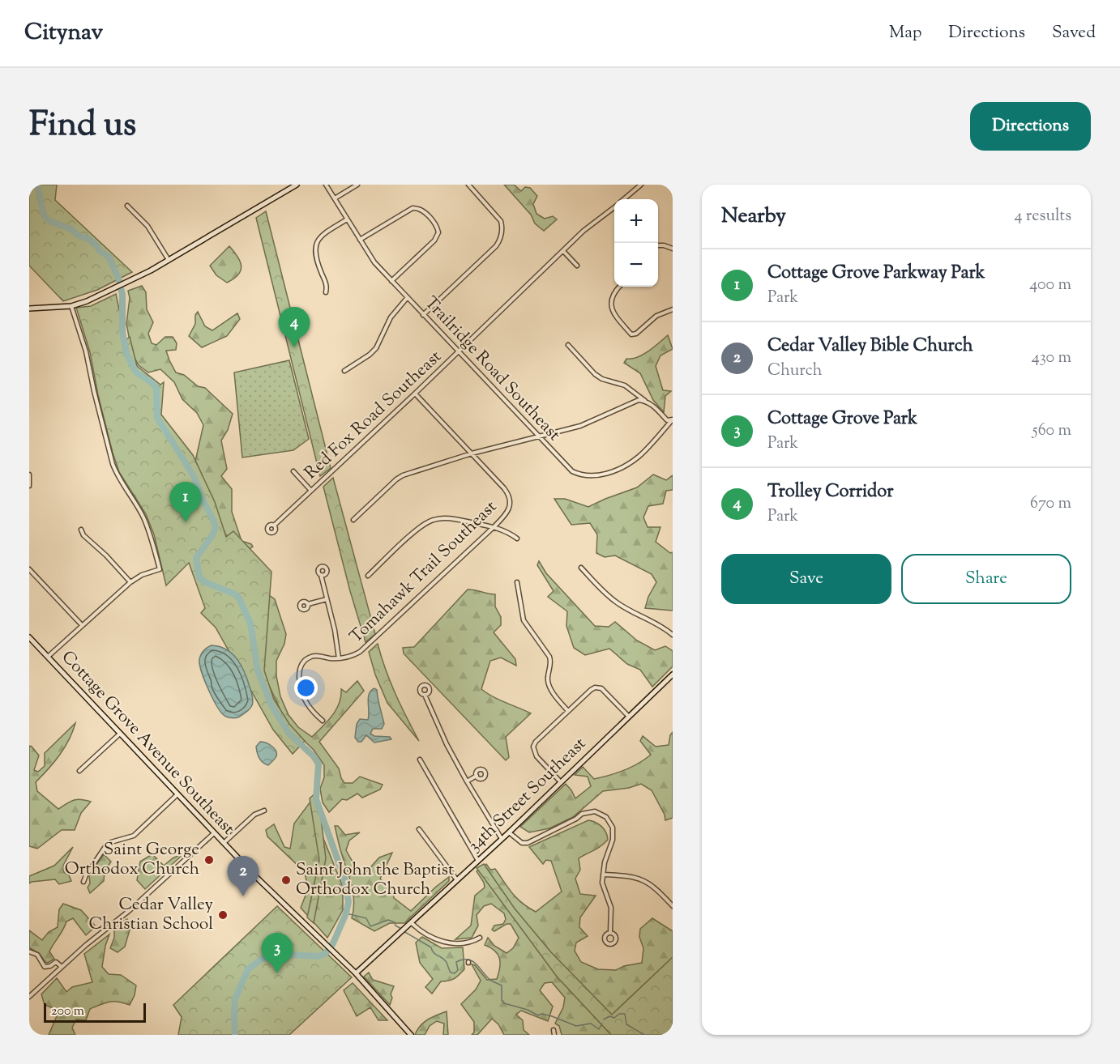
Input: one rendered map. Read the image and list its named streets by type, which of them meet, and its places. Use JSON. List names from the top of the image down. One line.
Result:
{"streets":{"main road":["Cottage Grove Avenue Southeast","34th Street Southeast"],"street":["Trailridge Road Southeast","Red Fox Road Southeast","Tomahawk Trail Southeast"]},"crossings":[["Trailridge Road Southeast","Red Fox Road Southeast"],["Red Fox Road Southeast","Tomahawk Trail Southeast"],["Cottage Grove Avenue Southeast","34th Street Southeast"]],"places":["Saint George Orthodox Church","Saint John the Baptist Orthodox Church","Cedar Valley Christian School"],"scale_bar":"200 m","page":{"header":"Citynav","nav":["Map","Directions","Saved"],"title":"Find us","buttons":["Directions",["Save","Share"]],"heading":["Nearby","4 results"],"map_buttons":["+","−"],"list":[{"mark":"1","name":"Cottage Grove Parkway Park","note":"Park","value":"400 m"},{"mark":"2","name":"Cedar Valley Bible Church","note":"Church","value":"430 m"},{"mark":"3","name":"Cottage Grove Park","note":"Park","value":"560 m"},{"mark":"4","name":"Trolley Corridor","note":"Park","value":"670 m"}],"pins":["4","1","2","3"],"scale":"200 m"}}
